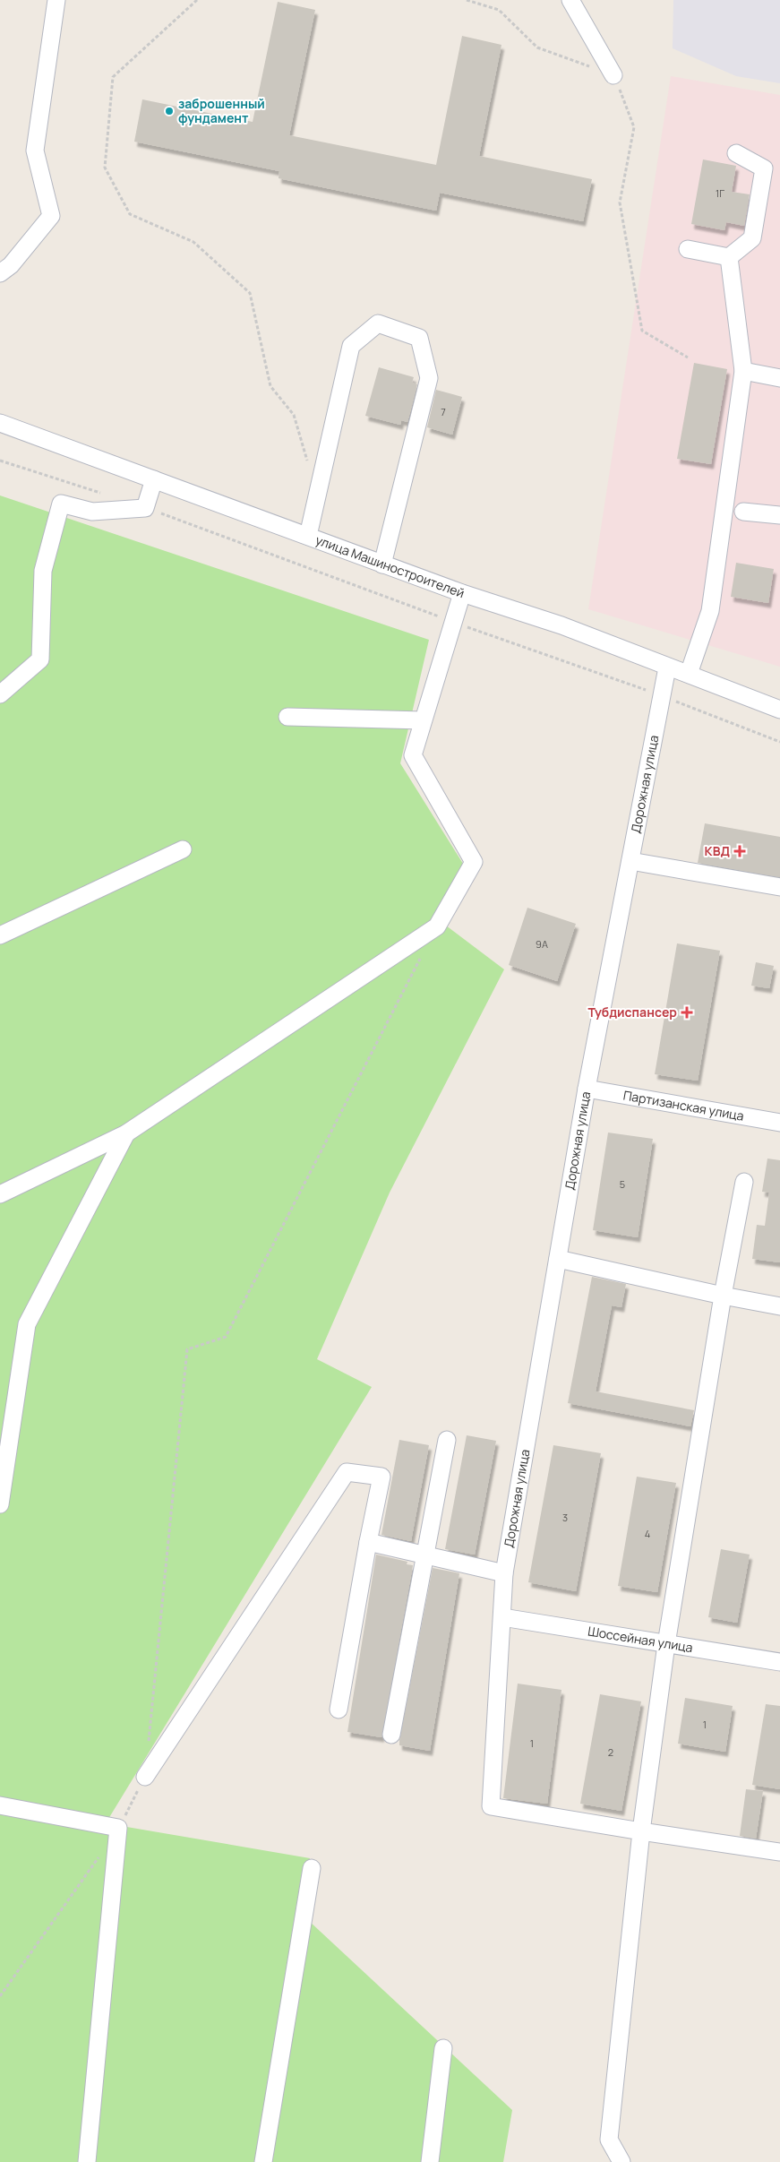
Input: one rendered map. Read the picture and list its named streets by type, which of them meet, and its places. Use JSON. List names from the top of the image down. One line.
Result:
{"streets":{"street":["улица Машиностроителей","Дорожная улица","Партизанская улица","Шоссейная улица"]},"crossings":[["улица Машиностроителей","Дорожная улица"],["Дорожная улица","Партизанская улица"],["Дорожная улица","Шоссейная улица"]],"places":{"other":["заброшенный фундамент"],"health":["КВД","Тубдиспансер"]},"house_numbers":["1Г","7","9А","5","3","4","1","1","2"]}
